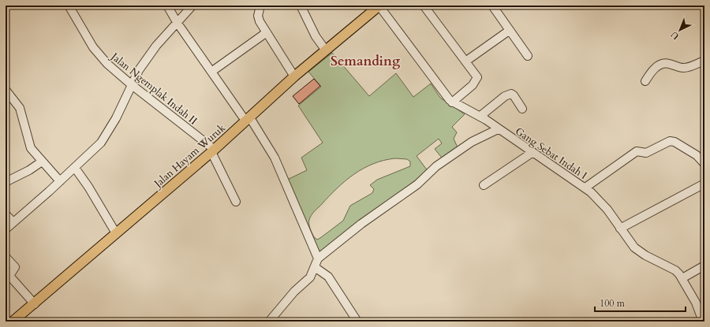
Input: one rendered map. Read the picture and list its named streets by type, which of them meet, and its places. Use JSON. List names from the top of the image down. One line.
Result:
{"streets":{"main road":["Jalan Hayam Wuruk"],"street":["Jalan Ngemplak Indah II","Gang Sebat Indah I"]},"crossings":[["Jalan Ngemplak Indah II","Jalan Hayam Wuruk"],["Gang Sebat Indah I","Jalan Hayam Wuruk"]],"districts":["Semanding"],"scale_bar":"100 m","north":"bottom left"}
